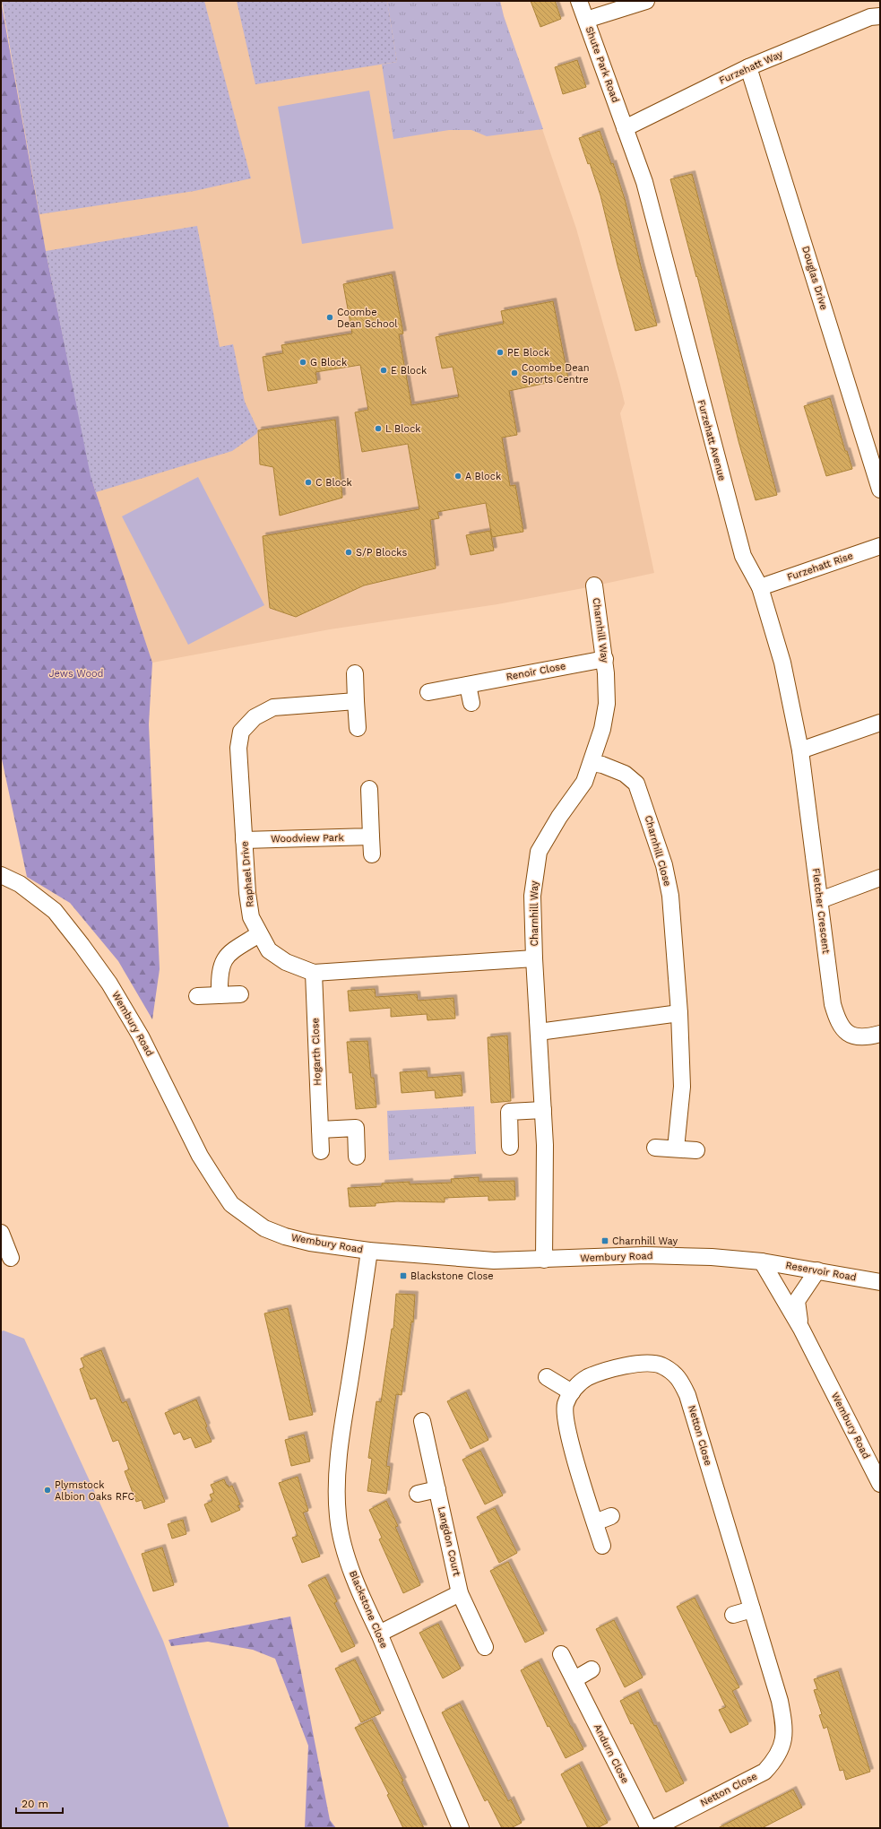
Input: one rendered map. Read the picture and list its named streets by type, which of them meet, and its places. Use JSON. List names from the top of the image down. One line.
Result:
{"streets":{"street":["Shute Park Road","Furzehatt Way","Douglas Drive","Furzehatt Avenue","Furzehatt Rise","Charnhill Way","Renoir Close","Woodview Park","Charnhill Close","Raphael Drive","Fletcher Crescent","Wembury Road","Hogarth Close","Reservoir Road","Netton Close","Langdon Court","Blackstone Close","Andurn Close"]},"crossings":[["Shute Park Road","Furzehatt Way"],["Shute Park Road","Furzehatt Avenue"],["Furzehatt Way","Douglas Drive"],["Furzehatt Way","Furzehatt Avenue"],["Furzehatt Avenue","Furzehatt Rise"],["Furzehatt Avenue","Fletcher Crescent"],["Charnhill Way","Renoir Close"],["Charnhill Way","Charnhill Close"],["Charnhill Way","Raphael Drive"],["Charnhill Way","Wembury Road"],["Woodview Park","Raphael Drive"],["Raphael Drive","Hogarth Close"],["Wembury Road","Reservoir Road"],["Wembury Road","Blackstone Close"]],"parks":["Jews Wood"],"places":{"other":["Coombe Dean School","PE Block","G Block","E Block","Coombe Dean Sports Centre","L Block","A Block","C Block","S/P Blocks","Plymstock Albion Oaks RFC"],"transit":["Charnhill Way","Blackstone Close"]},"scale_bar":"20 m"}
